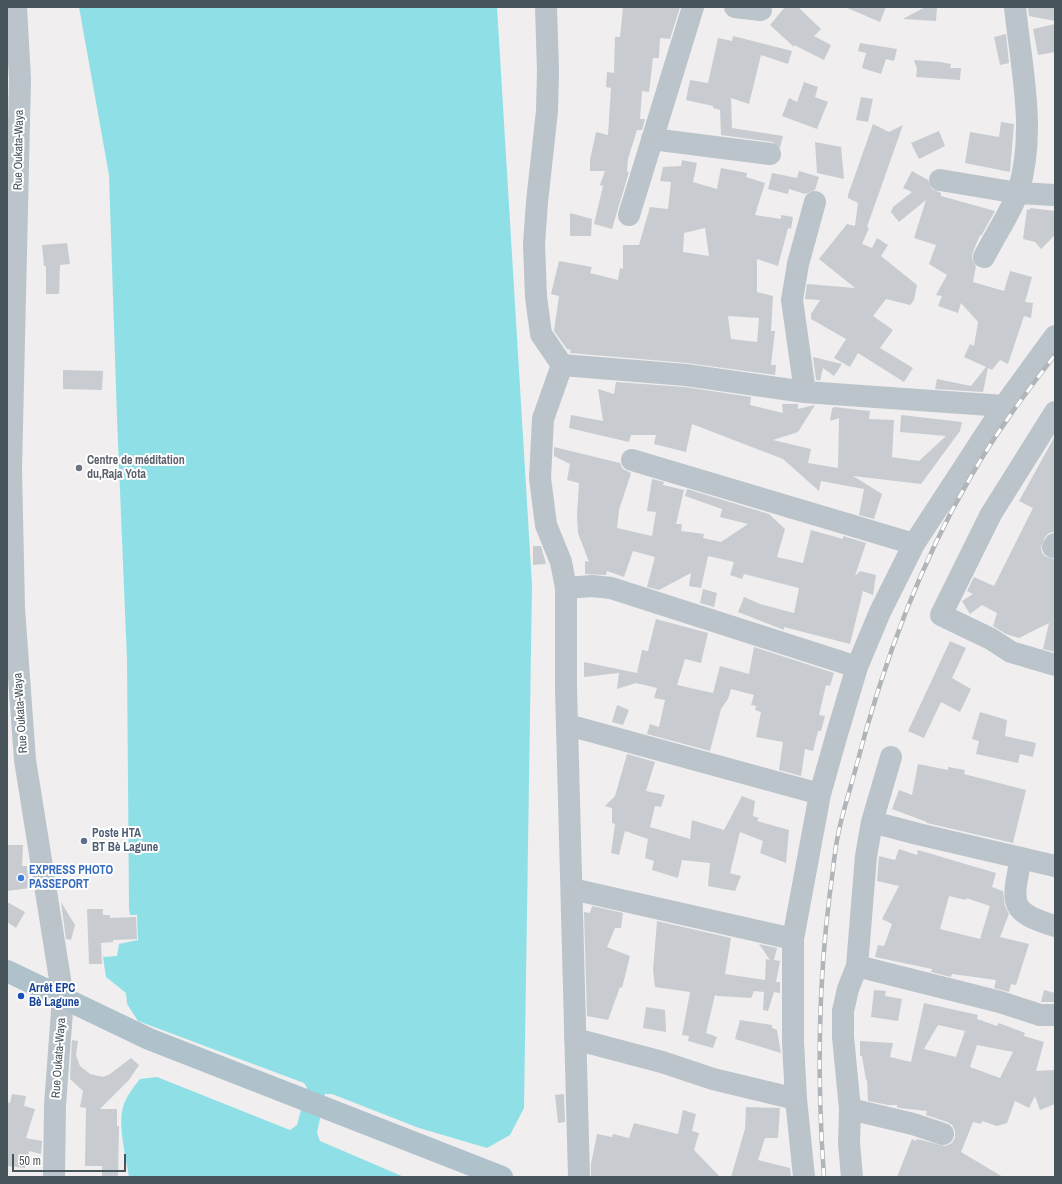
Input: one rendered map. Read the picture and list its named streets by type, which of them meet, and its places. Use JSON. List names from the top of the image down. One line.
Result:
{"streets":{"street":["Rue Oukata-Waya"]},"places":["Centre de méditation du,Raja Yota","Poste HTA BT Bè Lagune","EXPRESS PHOTO PASSEPORT","Arrêt EPC Bè Lagune"],"scale_bar":"50 m"}
